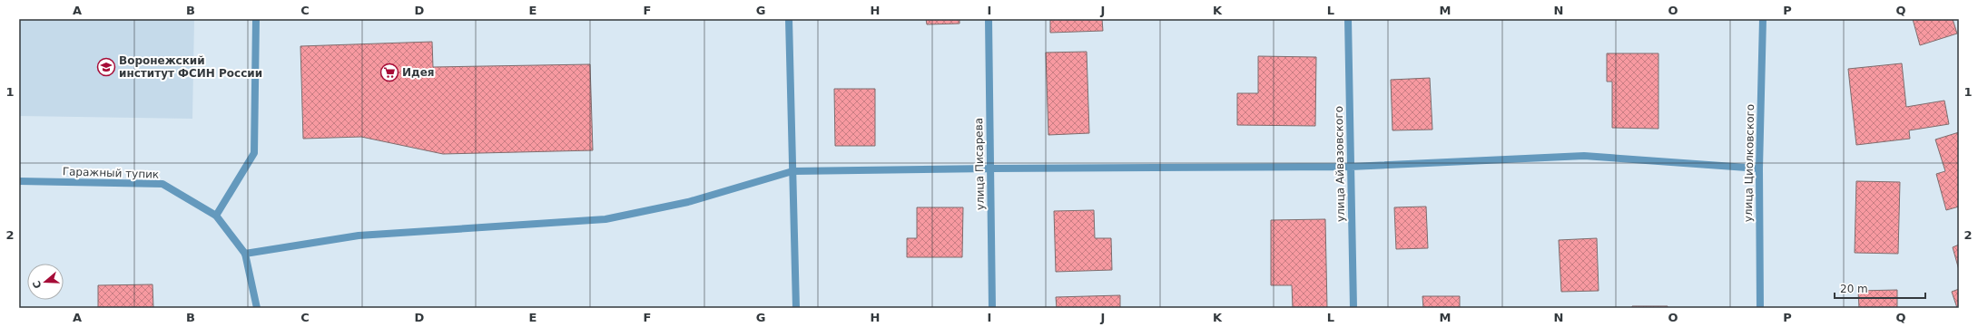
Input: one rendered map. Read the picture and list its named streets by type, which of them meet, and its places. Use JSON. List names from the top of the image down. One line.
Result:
{"streets":{"street":["улица Циолковского","улица Писарева","улица Айвазовского","Гаражный тупик"]},"places":{"school or university":["Воронежский институт ФСИН России"],"supermarket":["Идея"]},"scale_bar":"20 m","north":"left","grid":{"columns":["A","B","C","D","E","F","G","H","I","J","K","L","M","N","O","P","Q"],"rows":["1","2"]}}
